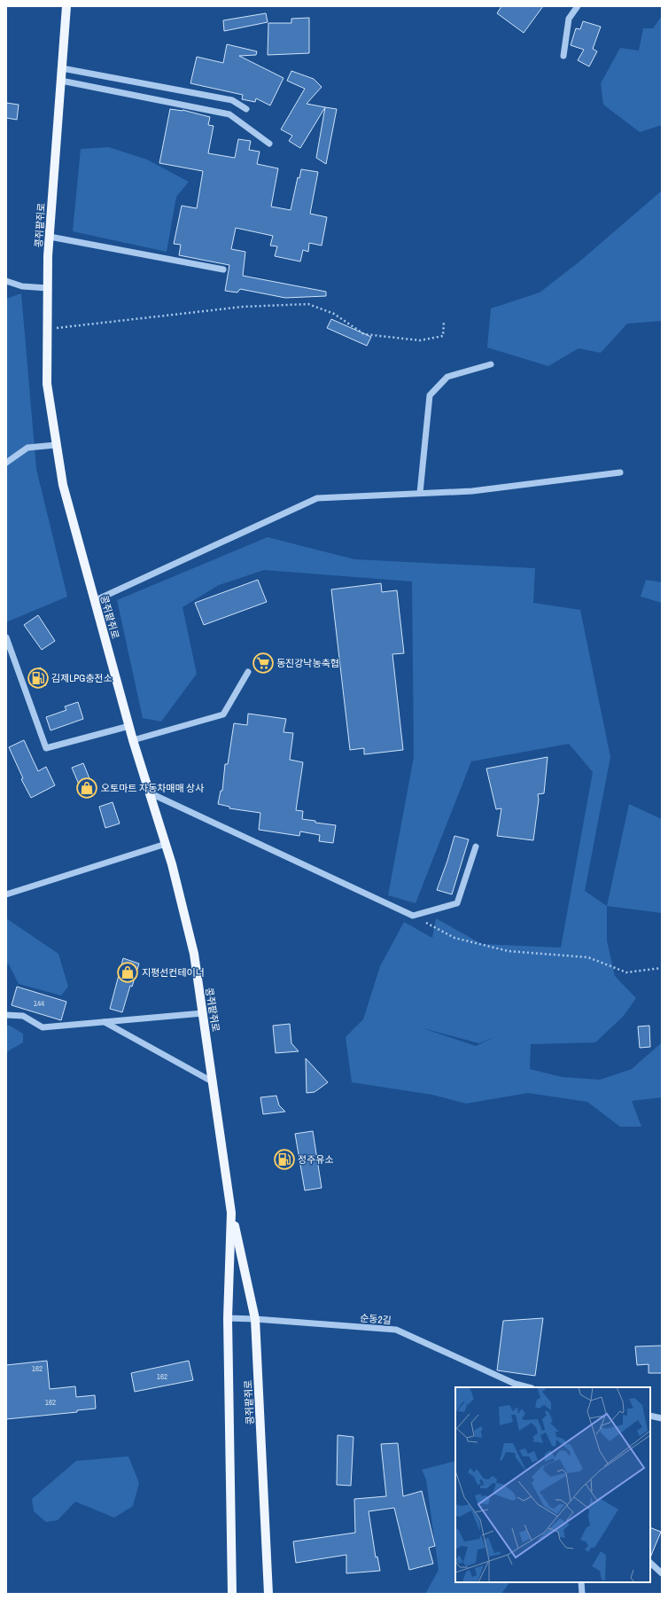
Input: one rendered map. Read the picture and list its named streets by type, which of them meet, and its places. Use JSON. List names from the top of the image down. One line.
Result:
{"streets":{"main road":["콩쥐팥쥐로"],"street":["순동2길"]},"crossings":[["콩쥐팥쥐로","순동2길"]],"places":{"supermarket":["동진강낙농축협"],"fuel station":["김제LPG충전소","정주유소"],"shop":["오토마트 자동차매매 상사","지평선컨테이너"]},"house_numbers":["144","162","162","162"]}
